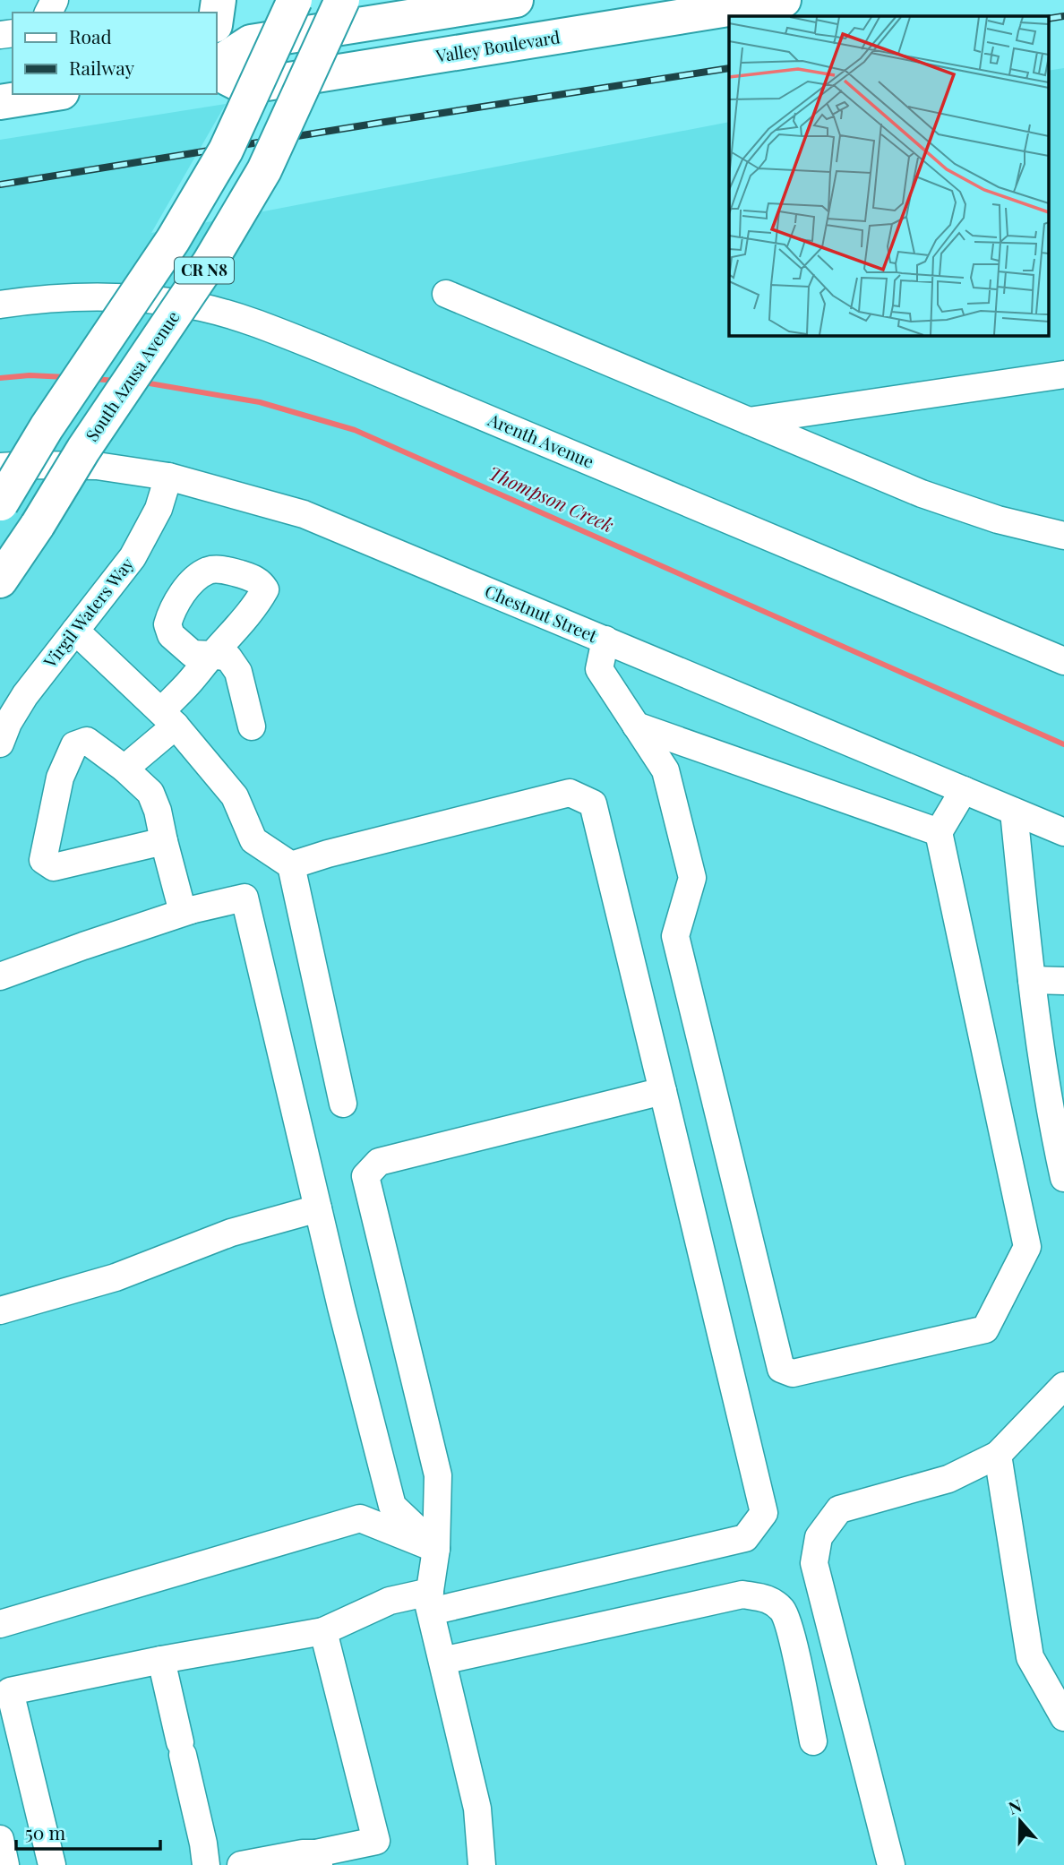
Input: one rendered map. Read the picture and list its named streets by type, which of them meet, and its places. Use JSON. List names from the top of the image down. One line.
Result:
{"streets":{"main road":["Valley Boulevard","CR N8","South Azusa Avenue"],"street":["Arenth Avenue","Virgil Waters Way","Chestnut Street"]},"crossings":[["Virgil Waters Way","Chestnut Street"]],"water":["Thompson Creek"],"legend":["Road","Railway"],"scale_bar":"50 m","north":"top"}
